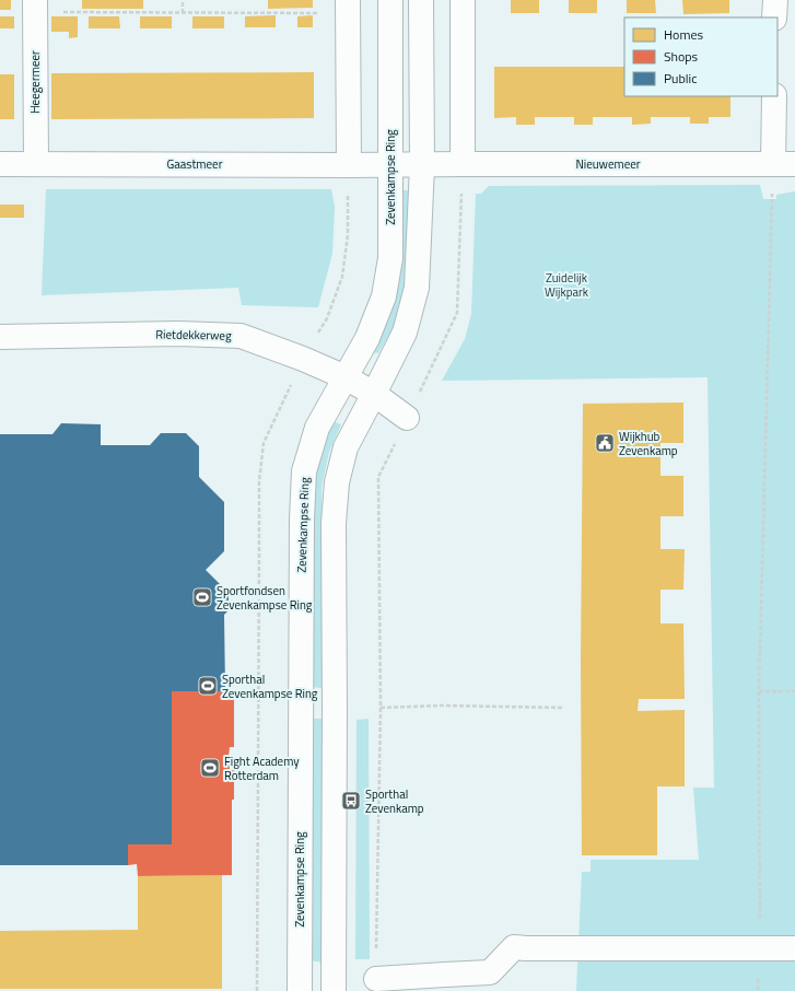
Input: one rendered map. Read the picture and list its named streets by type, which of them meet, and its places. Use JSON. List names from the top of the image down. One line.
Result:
{"streets":{"street":["Heegermeer","Gaastmeer","Nieuwemeer","Zevenkampse Ring","Rietdekkerweg"]},"crossings":[["Heegermeer","Gaastmeer"],["Gaastmeer","Nieuwemeer"],["Gaastmeer","Zevenkampse Ring"],["Zevenkampse Ring","Rietdekkerweg"]],"parks":["Zuidelijk Wijkpark"],"places":{"public building":["Wijkhub Zevenkamp"],"sports":["Sportfondsen Zevenkampse Ring","Sporthal Zevenkampse Ring","Fight Academy Rotterdam"],"bus stop":["Sporthal Zevenkamp"]},"legend":["Homes","Shops","Public"]}
